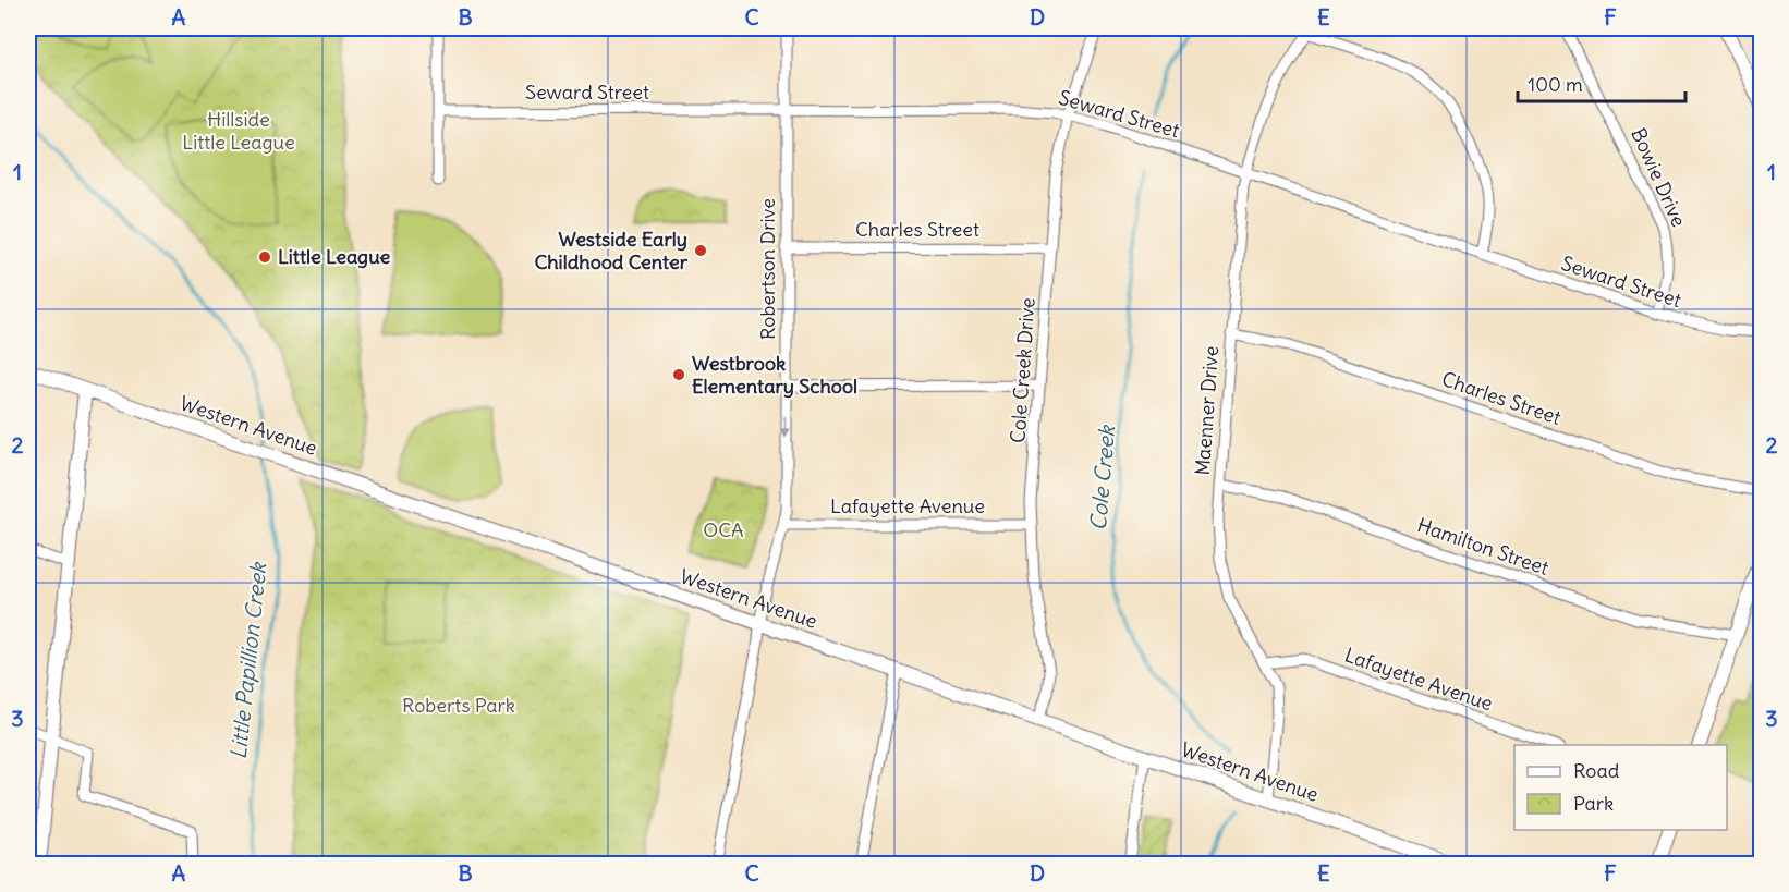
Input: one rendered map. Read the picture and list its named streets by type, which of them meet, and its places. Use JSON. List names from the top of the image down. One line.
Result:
{"streets":{"street":["Seward Street","Bowie Drive","Charles Street","Robertson Drive","Cole Creek Drive","Maenner Drive","Western Avenue","Lafayette Avenue","Hamilton Street"]},"crossings":[["Seward Street","Bowie Drive"],["Seward Street","Robertson Drive"],["Seward Street","Cole Creek Drive"],["Seward Street","Maenner Drive"],["Charles Street","Robertson Drive"],["Charles Street","Cole Creek Drive"],["Charles Street","Maenner Drive"],["Robertson Drive","Western Avenue"],["Robertson Drive","Lafayette Avenue"],["Cole Creek Drive","Western Avenue"],["Cole Creek Drive","Lafayette Avenue"],["Maenner Drive","Western Avenue"],["Maenner Drive","Lafayette Avenue"],["Maenner Drive","Hamilton Street"]],"water":["Cole Creek","Little Papillion Creek"],"parks":["Hillside Little League","OCA","Roberts Park"],"places":["Westside Early Childhood Center","Little League","Westbrook Elementary School"],"legend":["Road","Park"],"scale_bar":"100 m","grid":{"columns":["A","B","C","D","E","F"],"rows":["1","2","3"]}}
